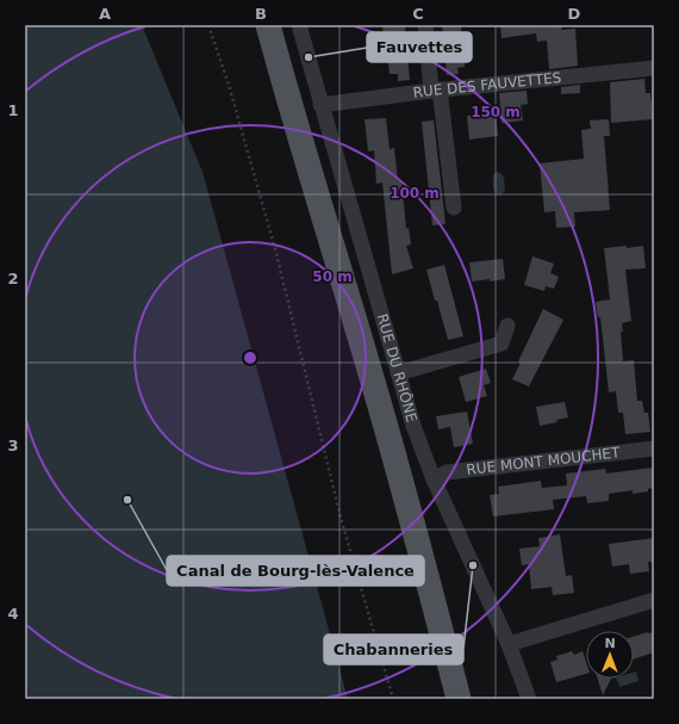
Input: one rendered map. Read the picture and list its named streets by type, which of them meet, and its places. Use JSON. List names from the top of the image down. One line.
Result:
{"streets":{"street":["RUE DES FAUVETTES","RUE DU RHÔNE","RUE MONT MOUCHET"]},"crossings":[["RUE DES FAUVETTES","RUE DU RHÔNE"],["RUE DU RHÔNE","RUE MONT MOUCHET"]],"places":["Fauvettes","Canal de Bourg-lès-Valence","Chabanneries"],"north":"top","grid":{"columns":["A","B","C","D"],"rows":["1","2","3","4"]},"rings":["150 m","100 m","50 m"]}
